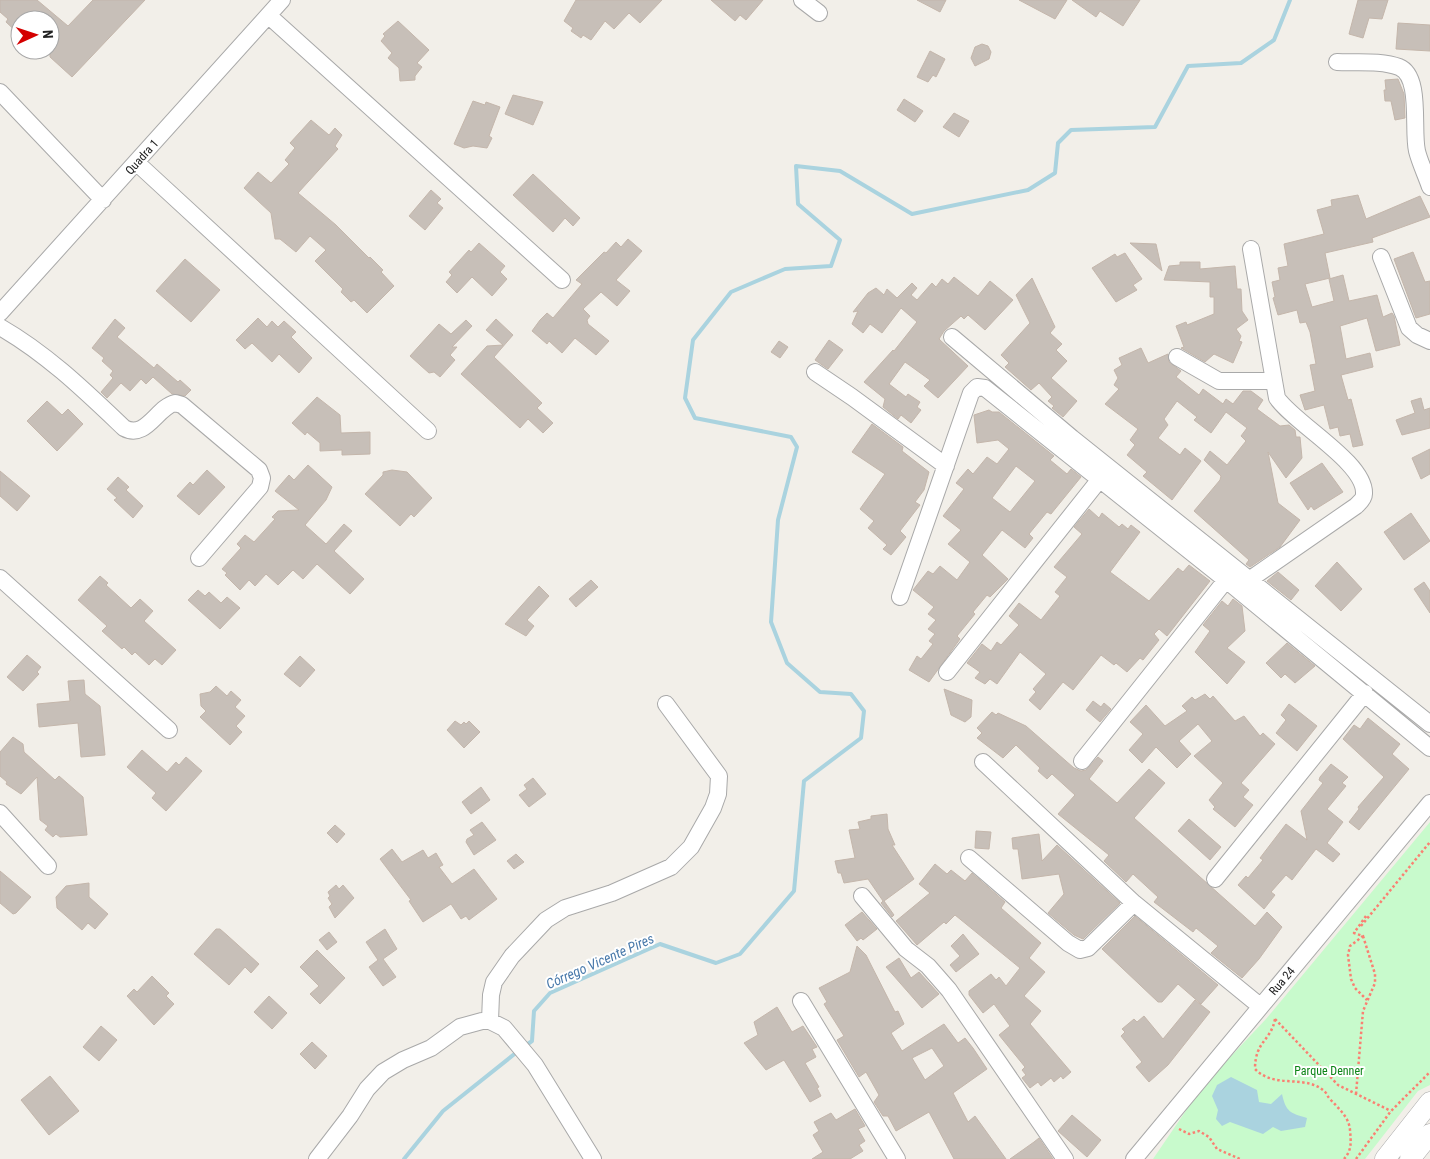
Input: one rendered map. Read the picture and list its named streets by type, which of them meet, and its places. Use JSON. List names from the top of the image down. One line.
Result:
{"streets":{"street":["Quadra 1","Rua 24"]},"water":["Córrego Vicente Pires"],"parks":["Parque Denner"],"north":"right"}
